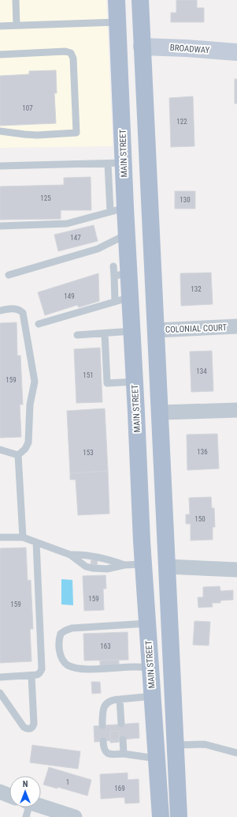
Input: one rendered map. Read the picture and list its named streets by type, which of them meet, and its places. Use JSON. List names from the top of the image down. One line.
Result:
{"streets":{"main road":["BROADWAY","MAIN STREET"],"street":["COLONIAL COURT"]},"house_numbers":["107","122","125","130","147","132","149","134","151","159","136","153","150","159","159","163","1","169"],"north":"top"}
